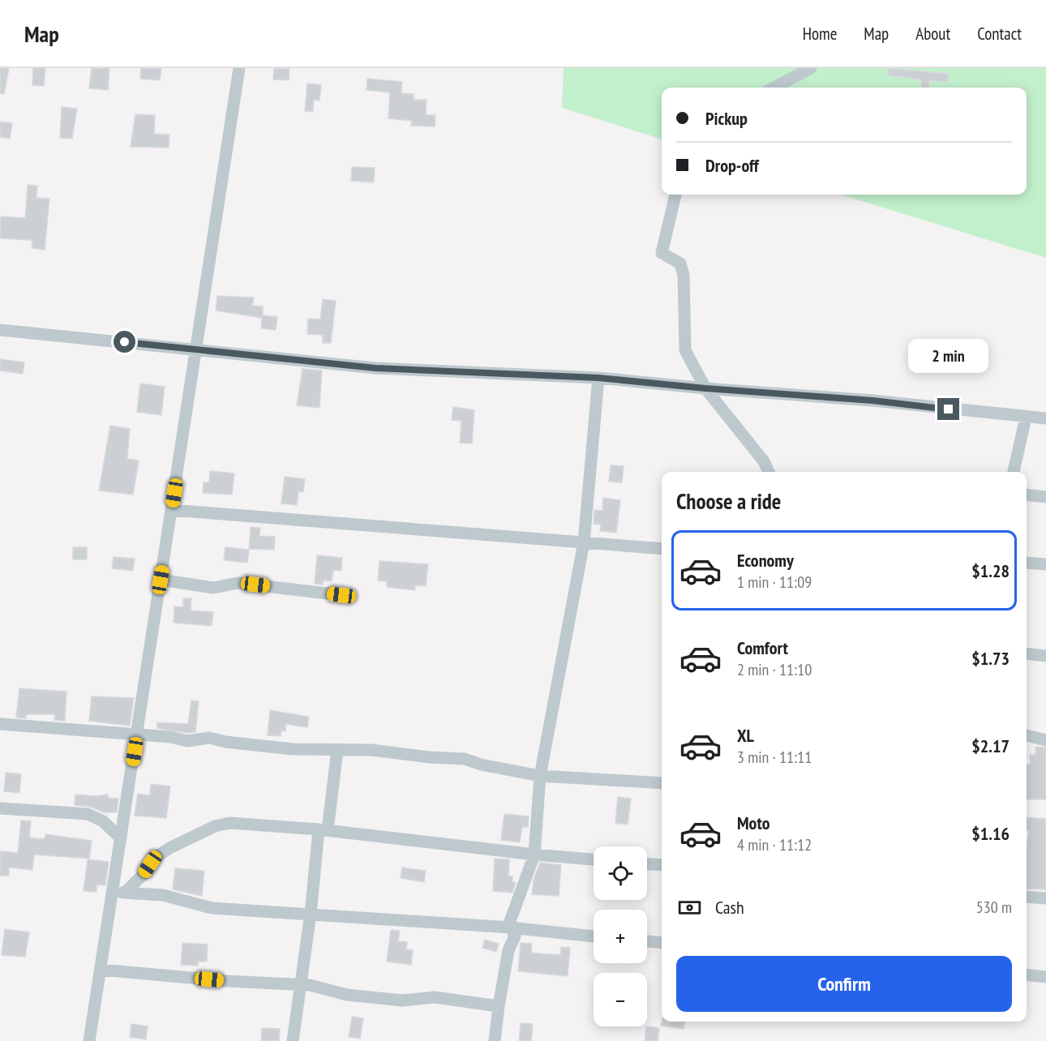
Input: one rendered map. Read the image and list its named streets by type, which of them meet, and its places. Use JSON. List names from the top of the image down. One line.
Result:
{"page":{"header":"Map","nav":["Home","Map","About","Contact"],"banner":["Pickup","Drop-off"],"bubble":"2 min","heading":"Choose a ride","list":[{"name":"Economy","note":"1 min · 11:09","value":"$1.28"},{"name":"Comfort","note":"2 min · 11:10","value":"$1.73"},{"name":"XL","note":"3 min · 11:11","value":"$2.17"},{"name":"Moto","note":"4 min · 11:12","value":"$1.16"}],"map_buttons":["+","−"],"pay":["Cash","530 m"],"buttons":"Confirm"}}
